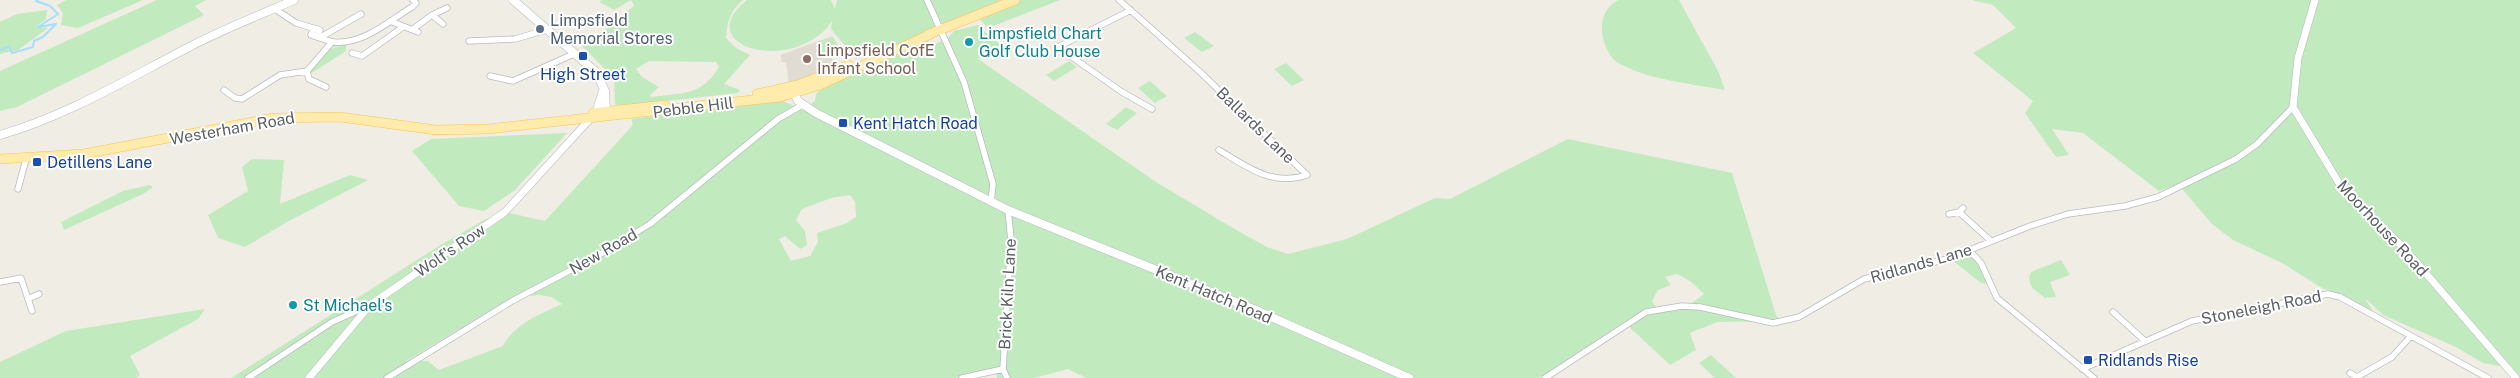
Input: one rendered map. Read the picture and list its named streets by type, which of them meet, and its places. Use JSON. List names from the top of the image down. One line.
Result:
{"streets":{"main road":["Pebble Hill","Westerham Road","Kent Hatch Road"],"street":["Ballards Lane","Moorhouse Road","Wolf's Row","New Road","Ridlands Lane","Brick Kiln Lane","Stoneleigh Road"]},"crossings":[["Pebble Hill","Westerham Road"],["Pebble Hill","Wolf's Row"],["Pebble Hill","Kent Hatch Road"],["Westerham Road","Wolf's Row"],["Moorhouse Road","Ridlands Lane"],["New Road","Kent Hatch Road"],["Brick Kiln Lane","Kent Hatch Road"]],"places":{"other":["Limpsfield Memorial Stores","Limpsfield Chart Golf Club House","Limpsfield CofE Infant School","St Michael's"],"transit":["High Street","Kent Hatch Road","Detillens Lane","Ridlands Rise"]}}
